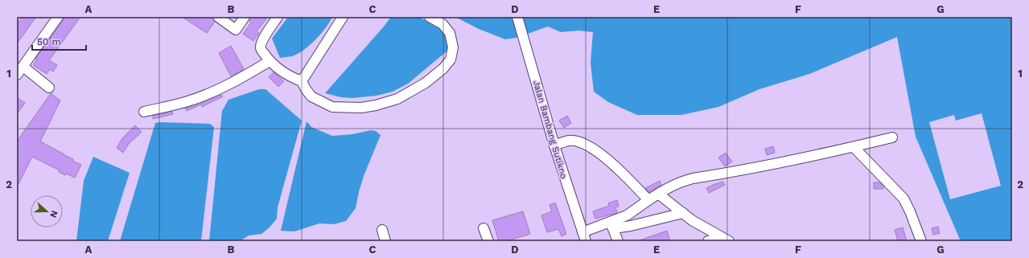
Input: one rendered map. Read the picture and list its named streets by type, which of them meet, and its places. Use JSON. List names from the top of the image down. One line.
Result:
{"streets":{"street":["Jalan Bambang Sutikno"]},"scale_bar":"50 m","north":"right","grid":{"columns":["A","B","C","D","E","F","G"],"rows":["1","2"]}}
